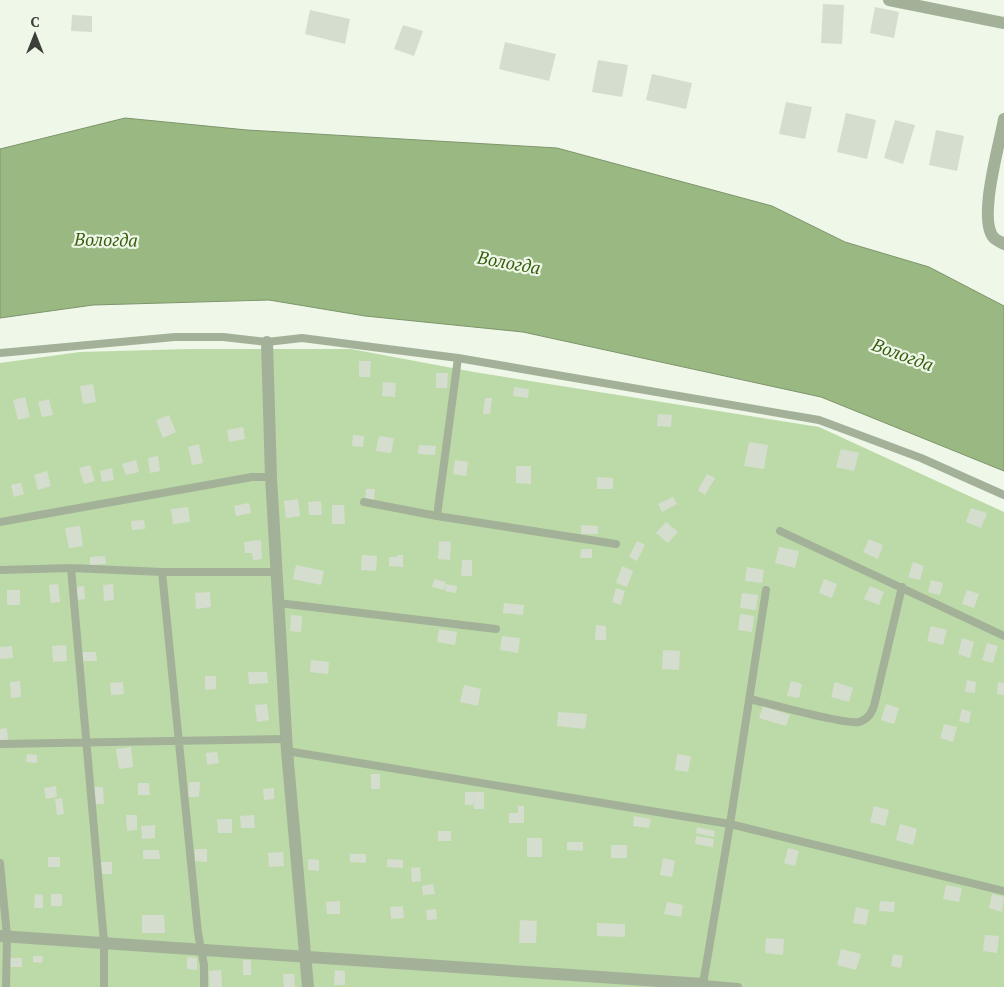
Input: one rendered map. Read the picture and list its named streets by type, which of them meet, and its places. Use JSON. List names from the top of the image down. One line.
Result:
{"water":["Вологда"],"north":"top"}
